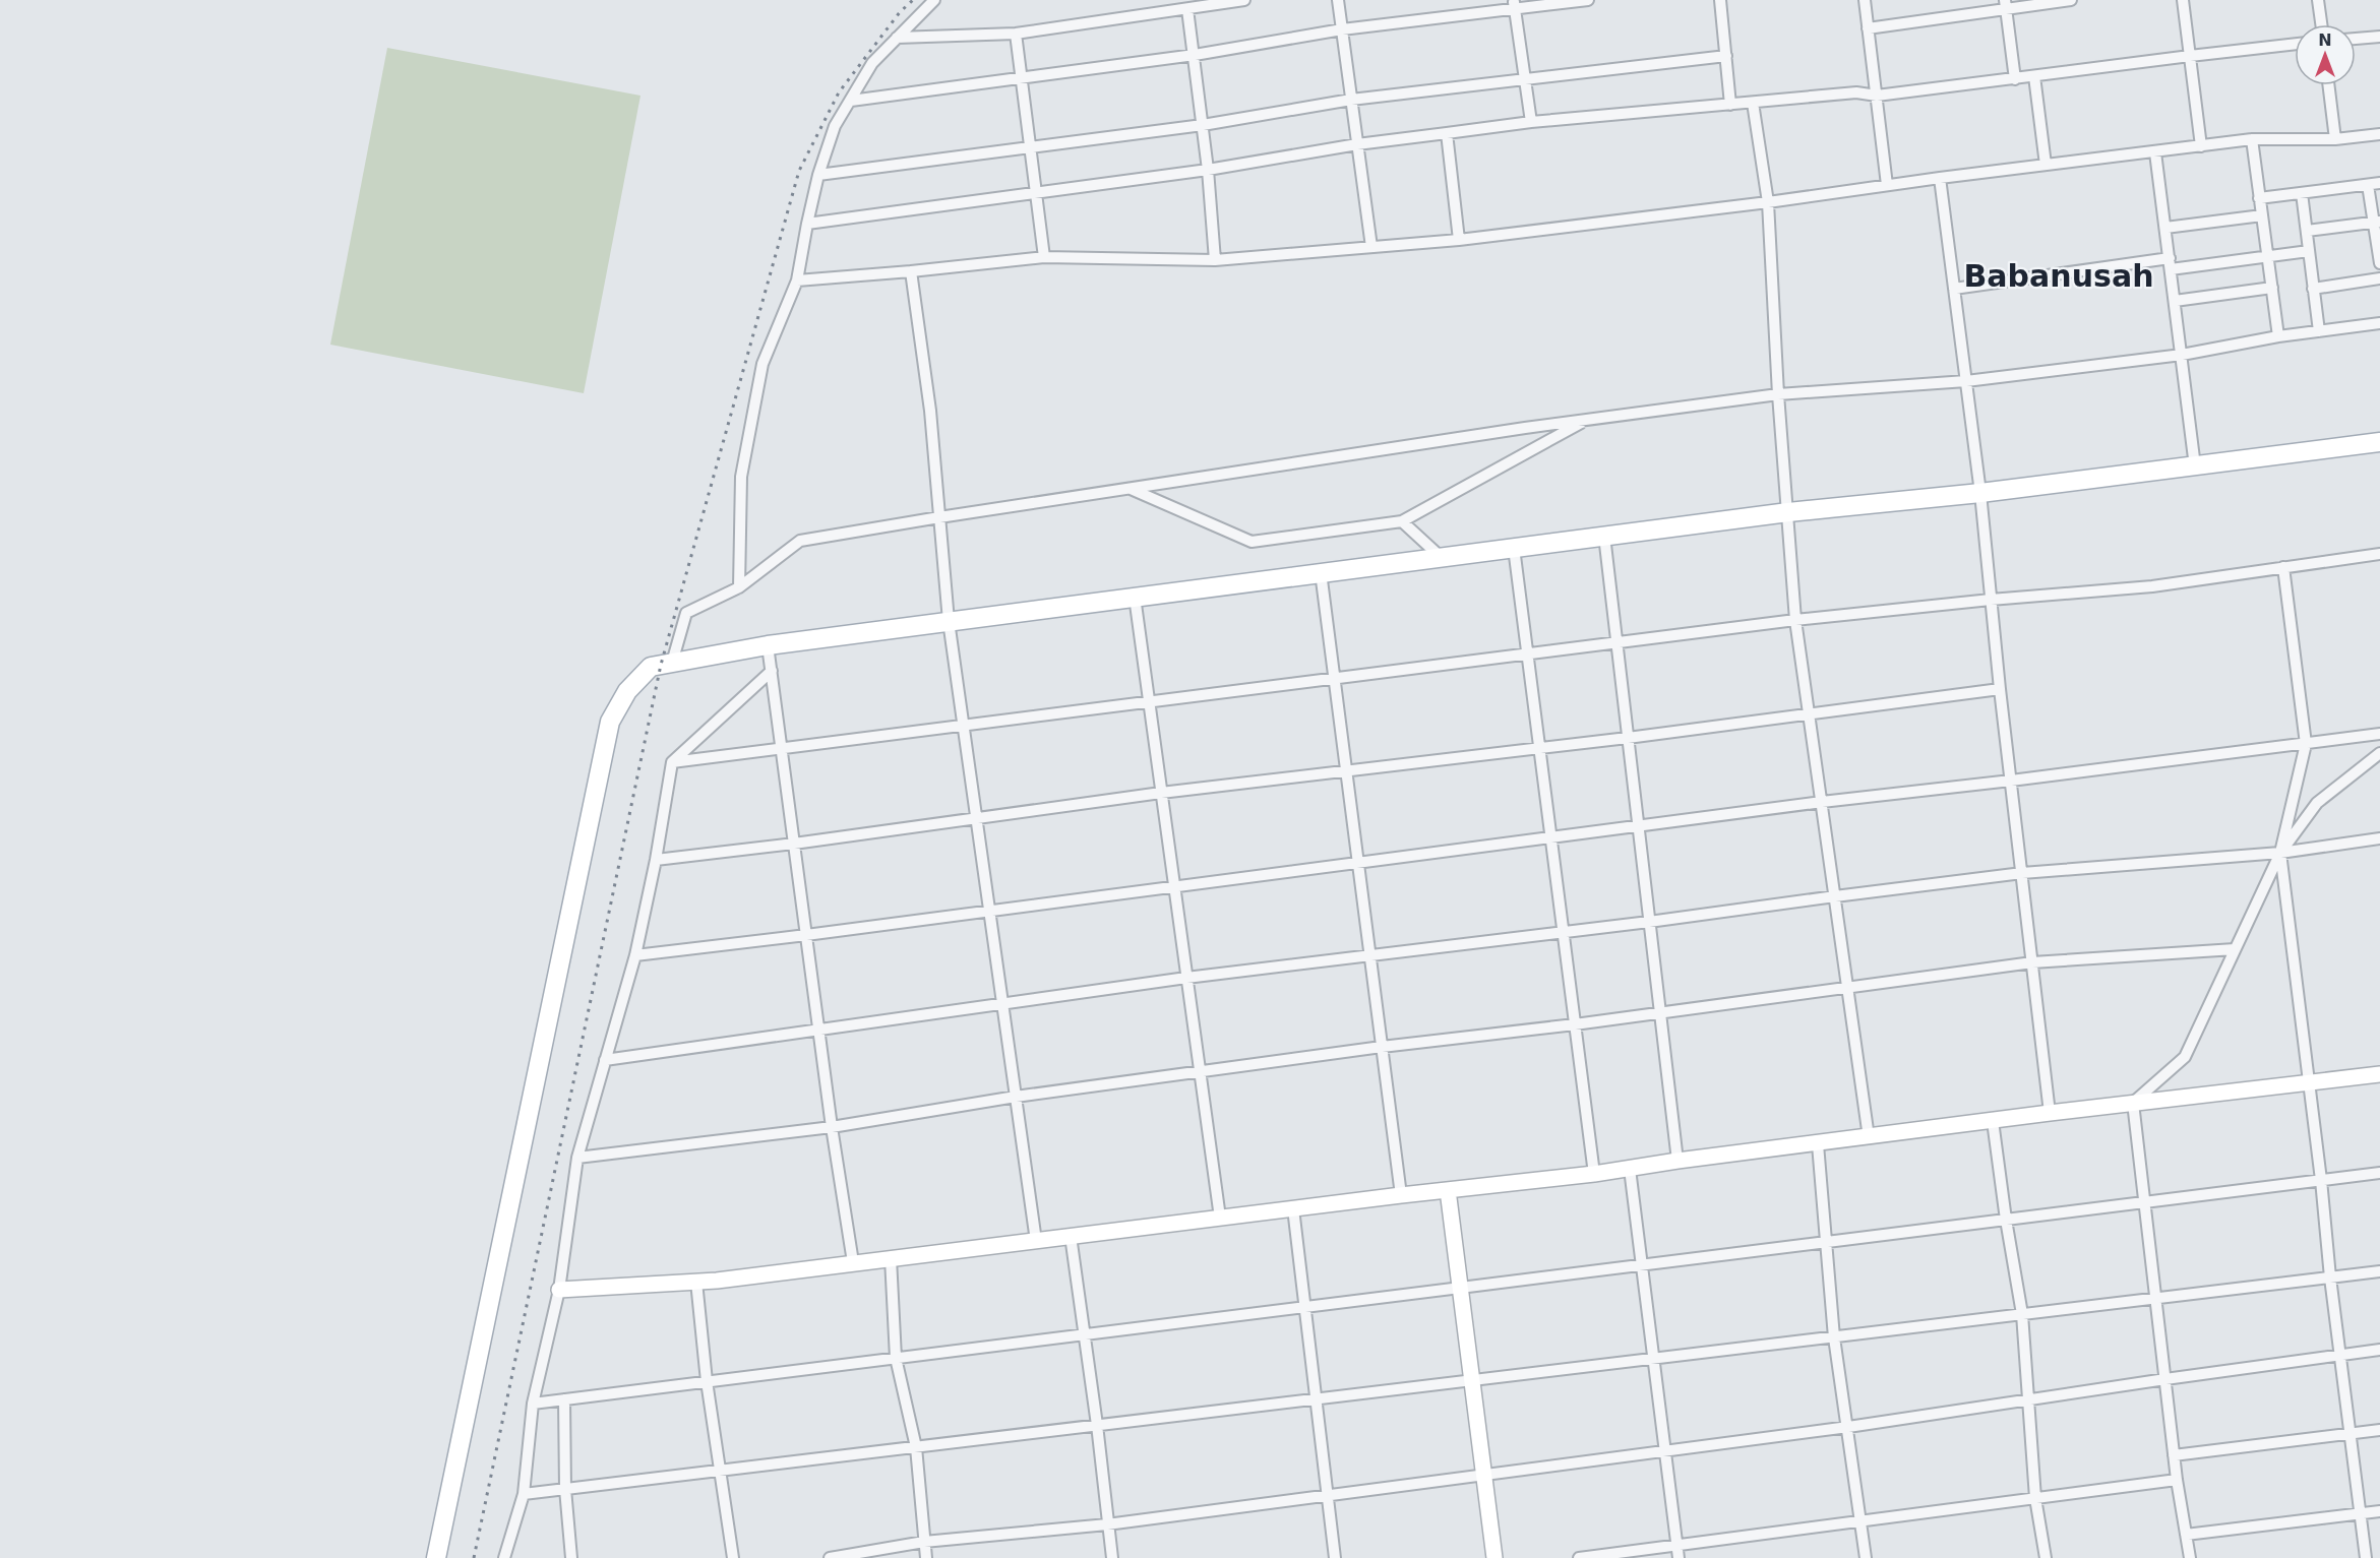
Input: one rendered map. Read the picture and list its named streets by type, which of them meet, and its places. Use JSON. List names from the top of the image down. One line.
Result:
{"districts":["Babanusah"],"north":"top"}
